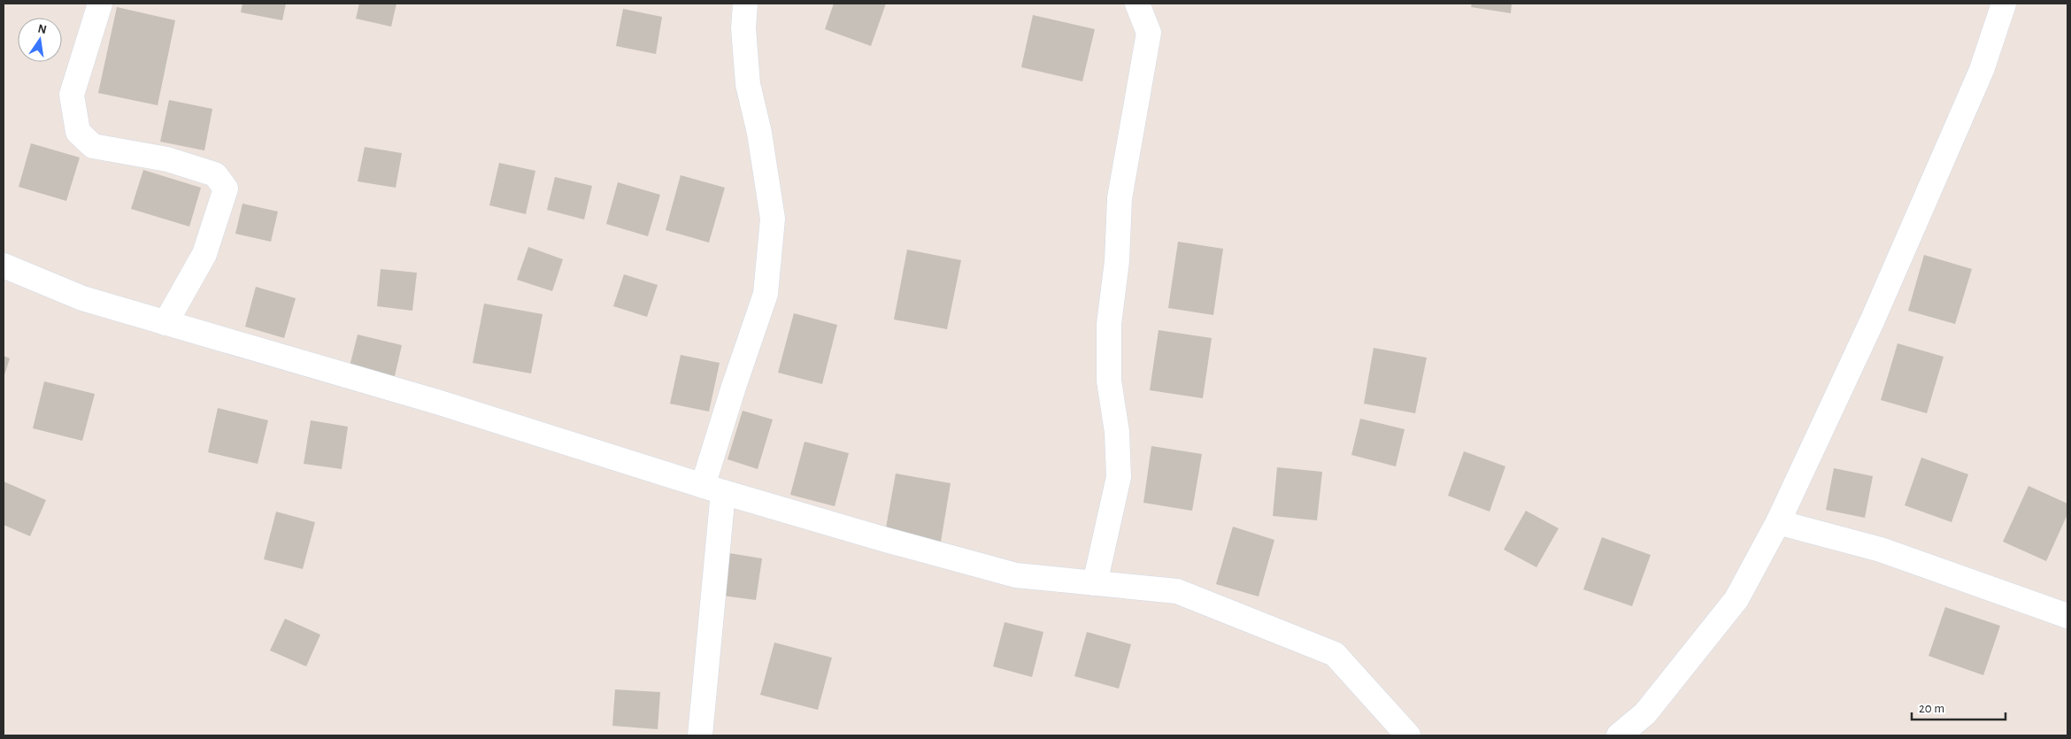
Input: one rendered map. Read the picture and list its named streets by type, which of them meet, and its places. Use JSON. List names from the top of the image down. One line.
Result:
{"scale_bar":"20 m","north":"top"}
